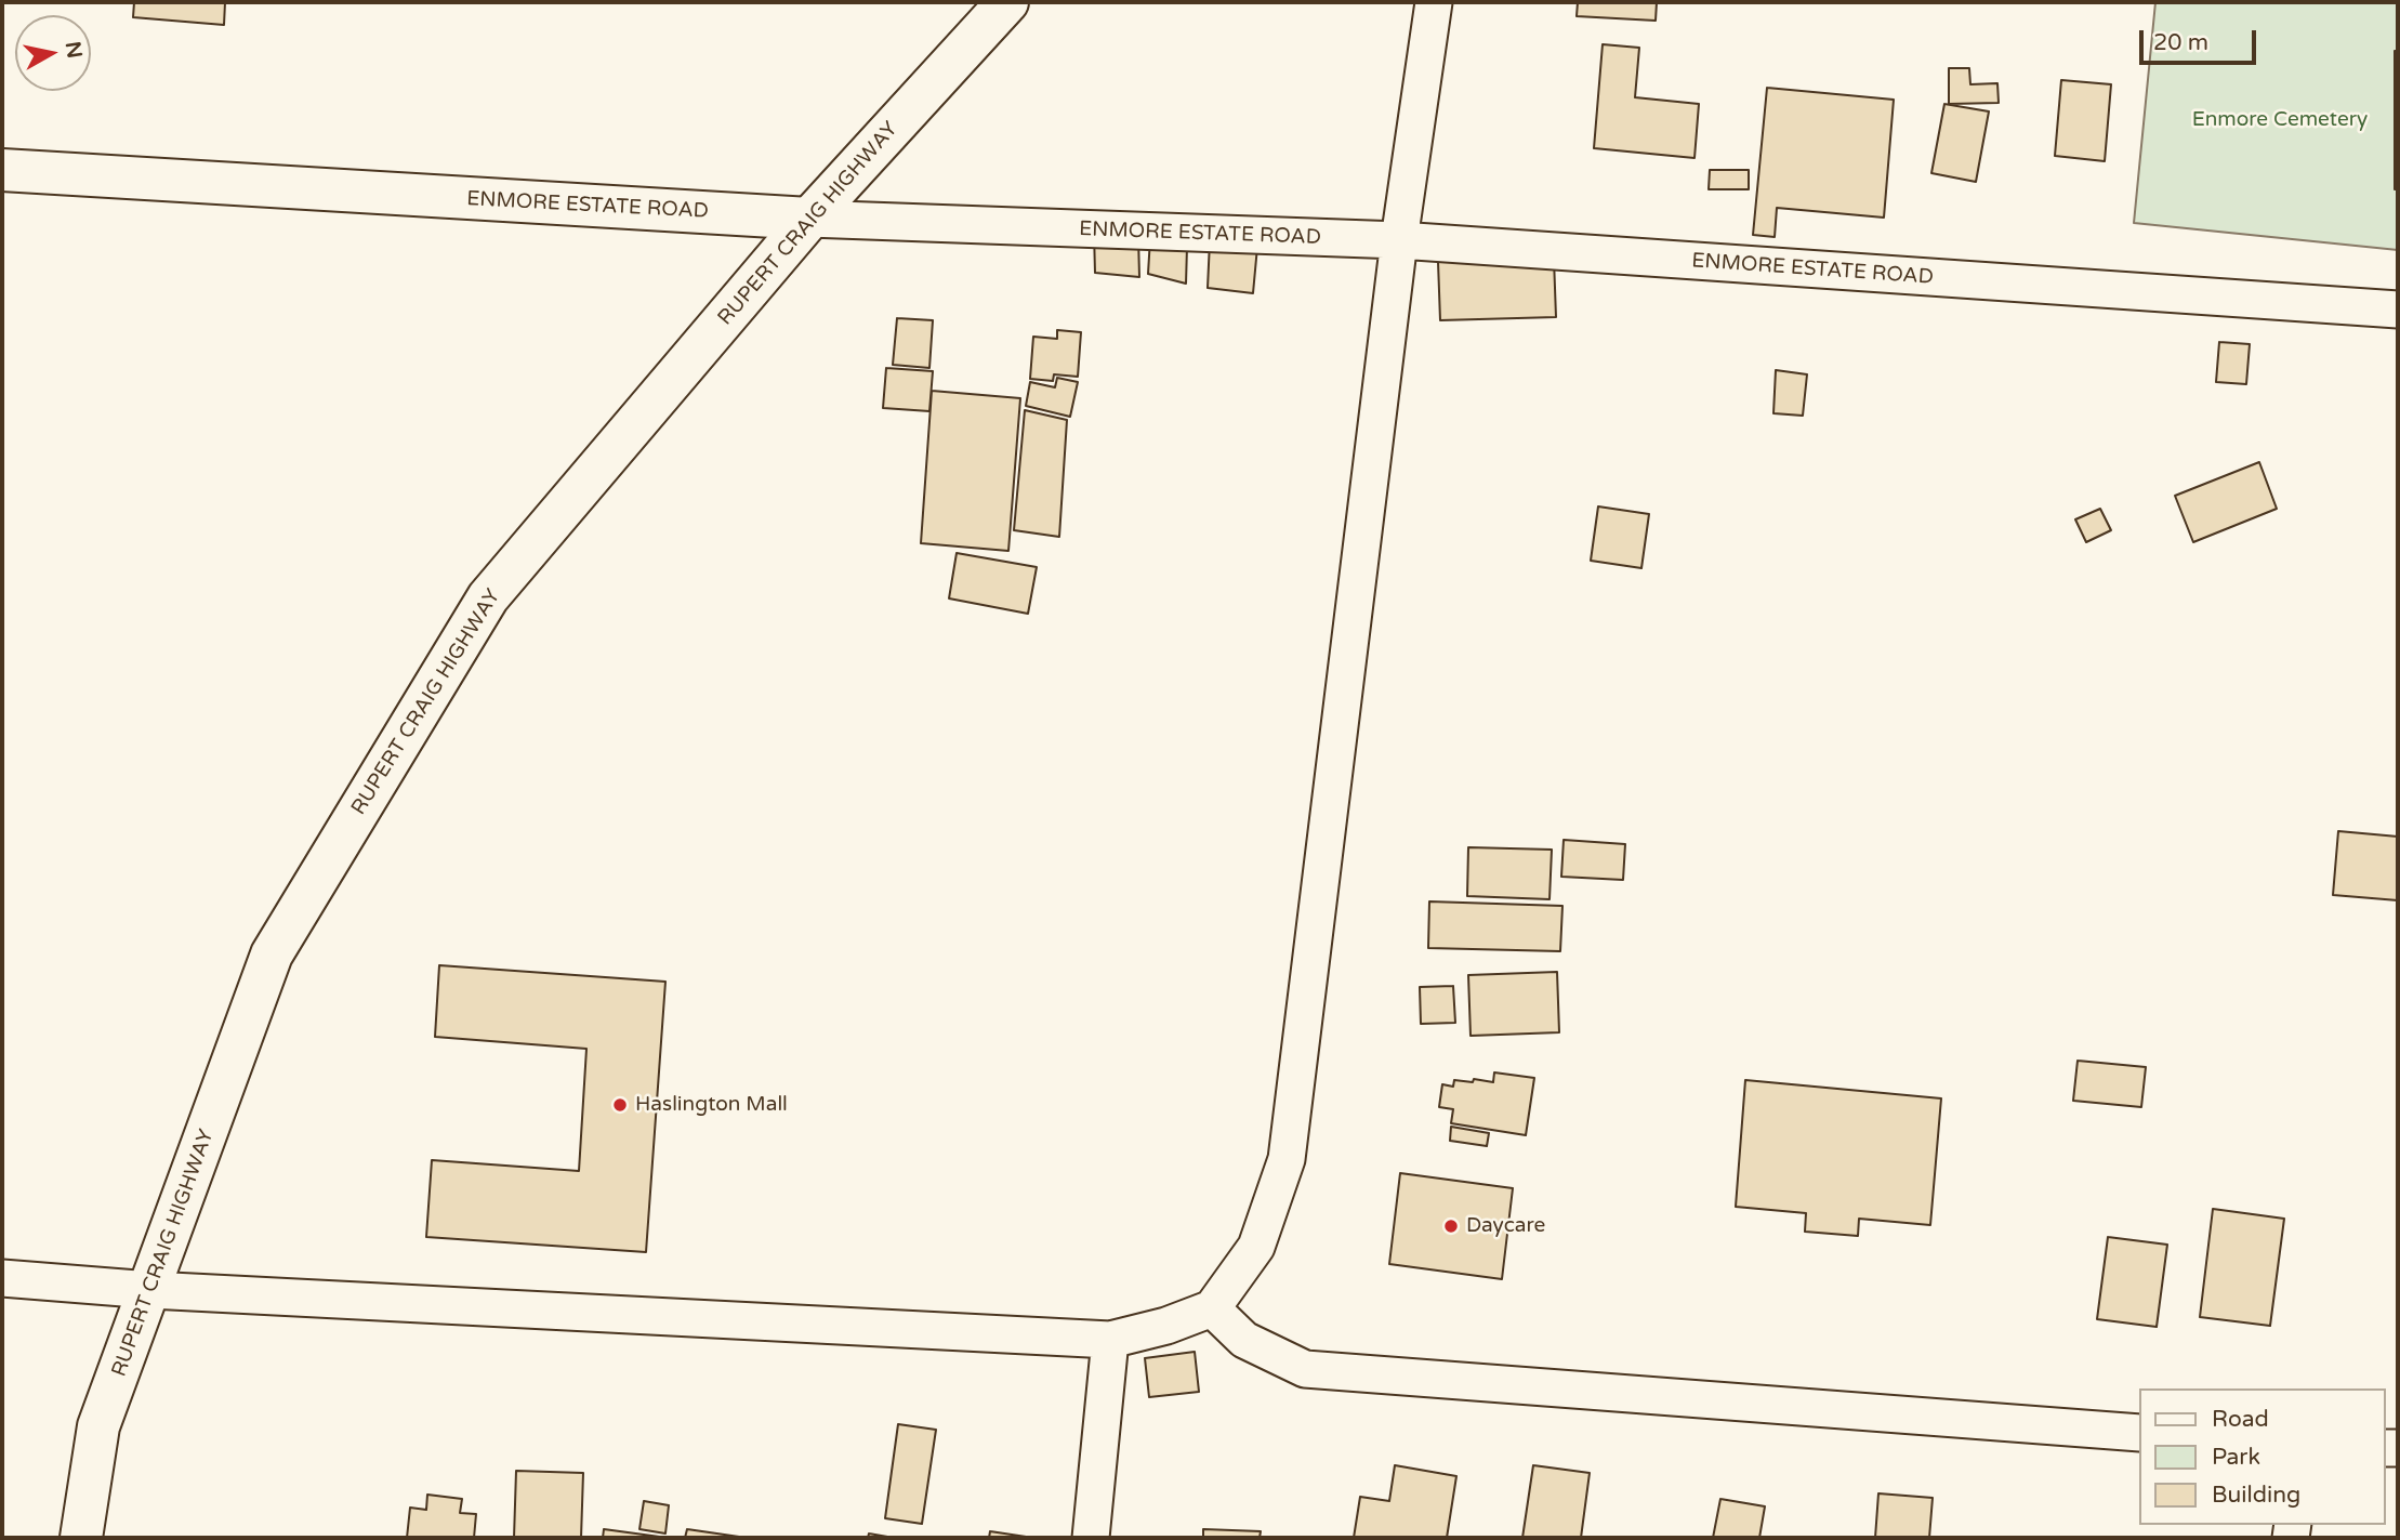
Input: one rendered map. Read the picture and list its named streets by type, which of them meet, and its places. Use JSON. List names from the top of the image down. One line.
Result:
{"streets":{"main road":["ENMORE ESTATE ROAD","RUPERT CRAIG HIGHWAY"]},"crossings":[["ENMORE ESTATE ROAD","RUPERT CRAIG HIGHWAY"]],"parks":["Enmore Cemetery"],"places":["Haslington Mall","Daycare"],"legend":["Road","Park","Building"],"scale_bar":"20 m","north":"right"}
